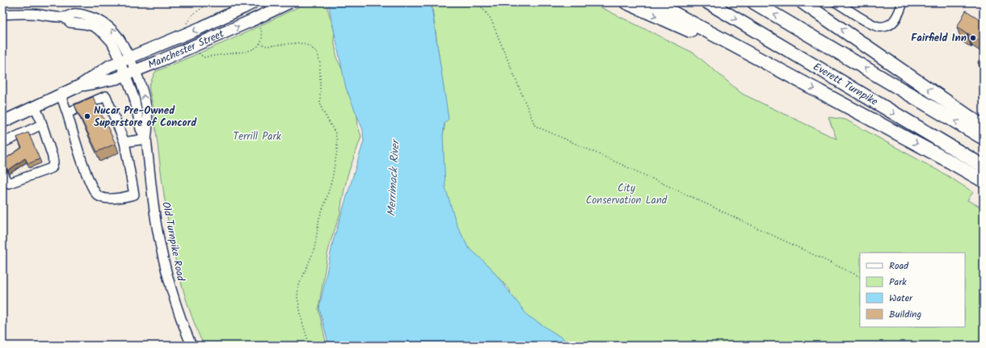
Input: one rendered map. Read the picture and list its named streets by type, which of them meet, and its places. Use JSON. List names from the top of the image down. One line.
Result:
{"streets":{"highway":["Everett Turnpike"],"main road":["Manchester Street"],"street":["Old Turnpike Road"]},"crossings":[["Manchester Street","Old Turnpike Road"]],"water":["Merrimack River"],"parks":["Terrill Park","City Conservation Land"],"places":["Fairfield Inn","Nucar Pre-Owned Superstore of Concord"],"legend":["Road","Park","Water","Building"]}
